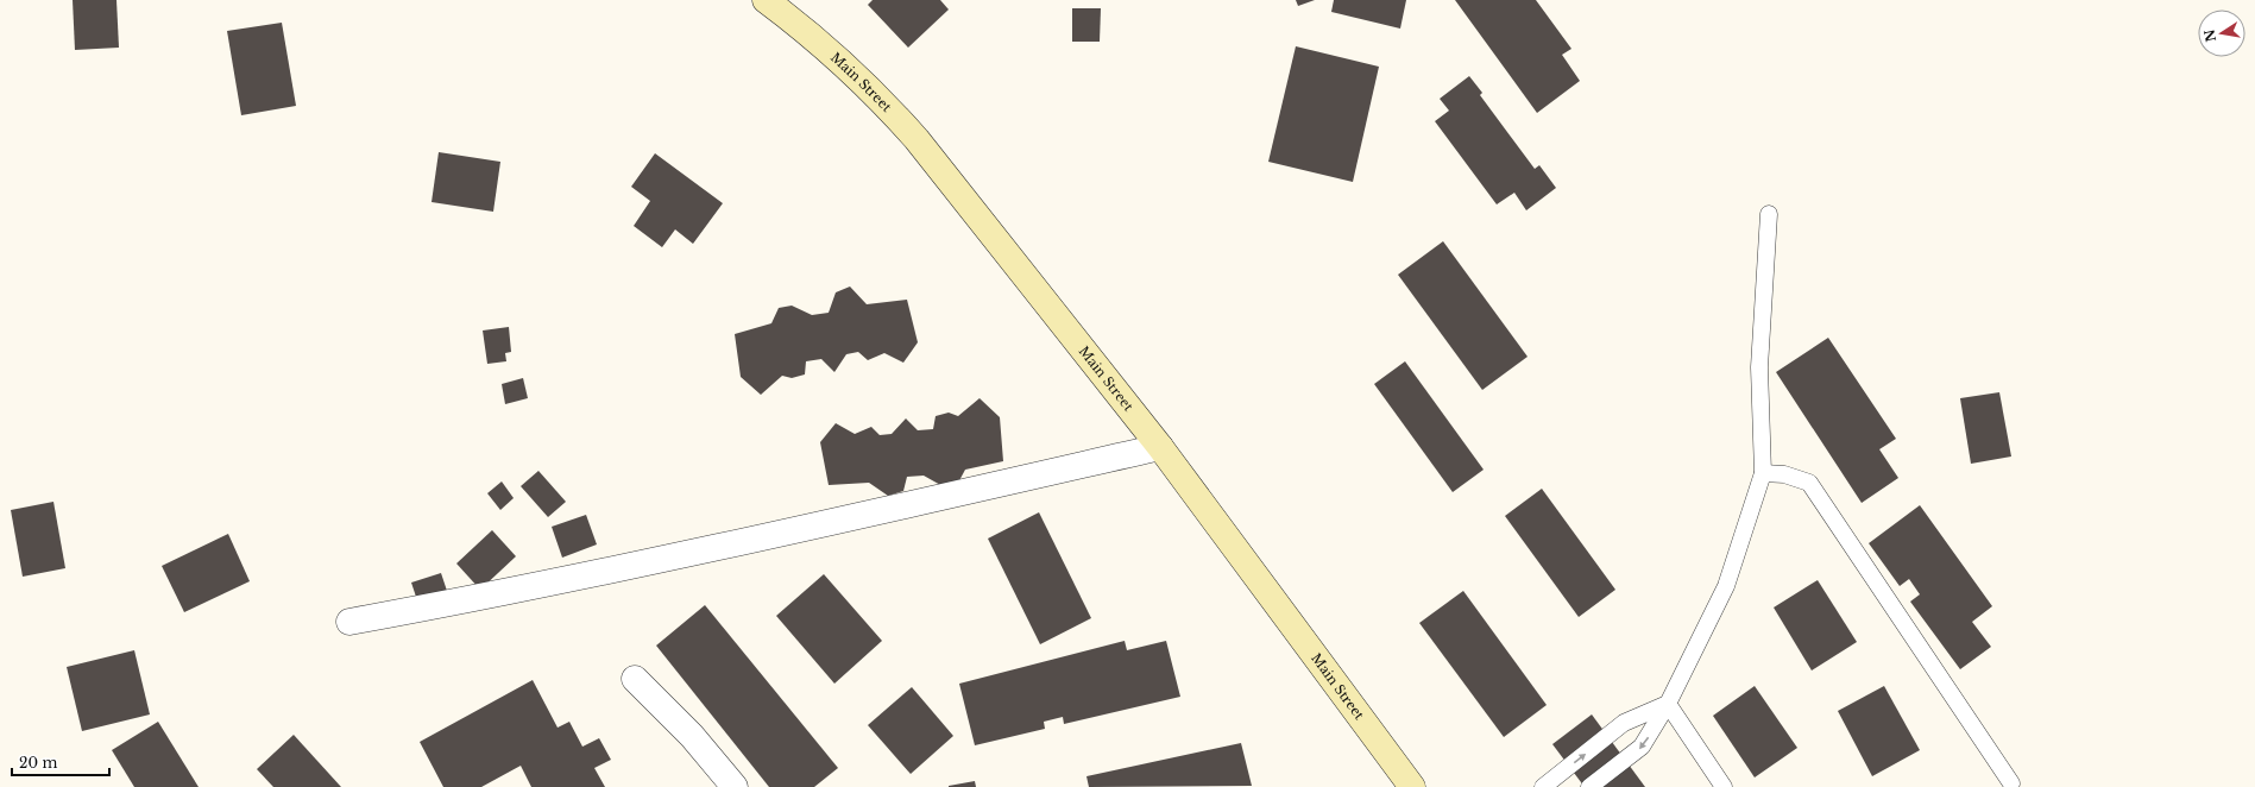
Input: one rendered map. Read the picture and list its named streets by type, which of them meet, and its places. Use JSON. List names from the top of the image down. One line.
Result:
{"streets":{"main road":["Main Street"]},"scale_bar":"20 m","north":"left"}
